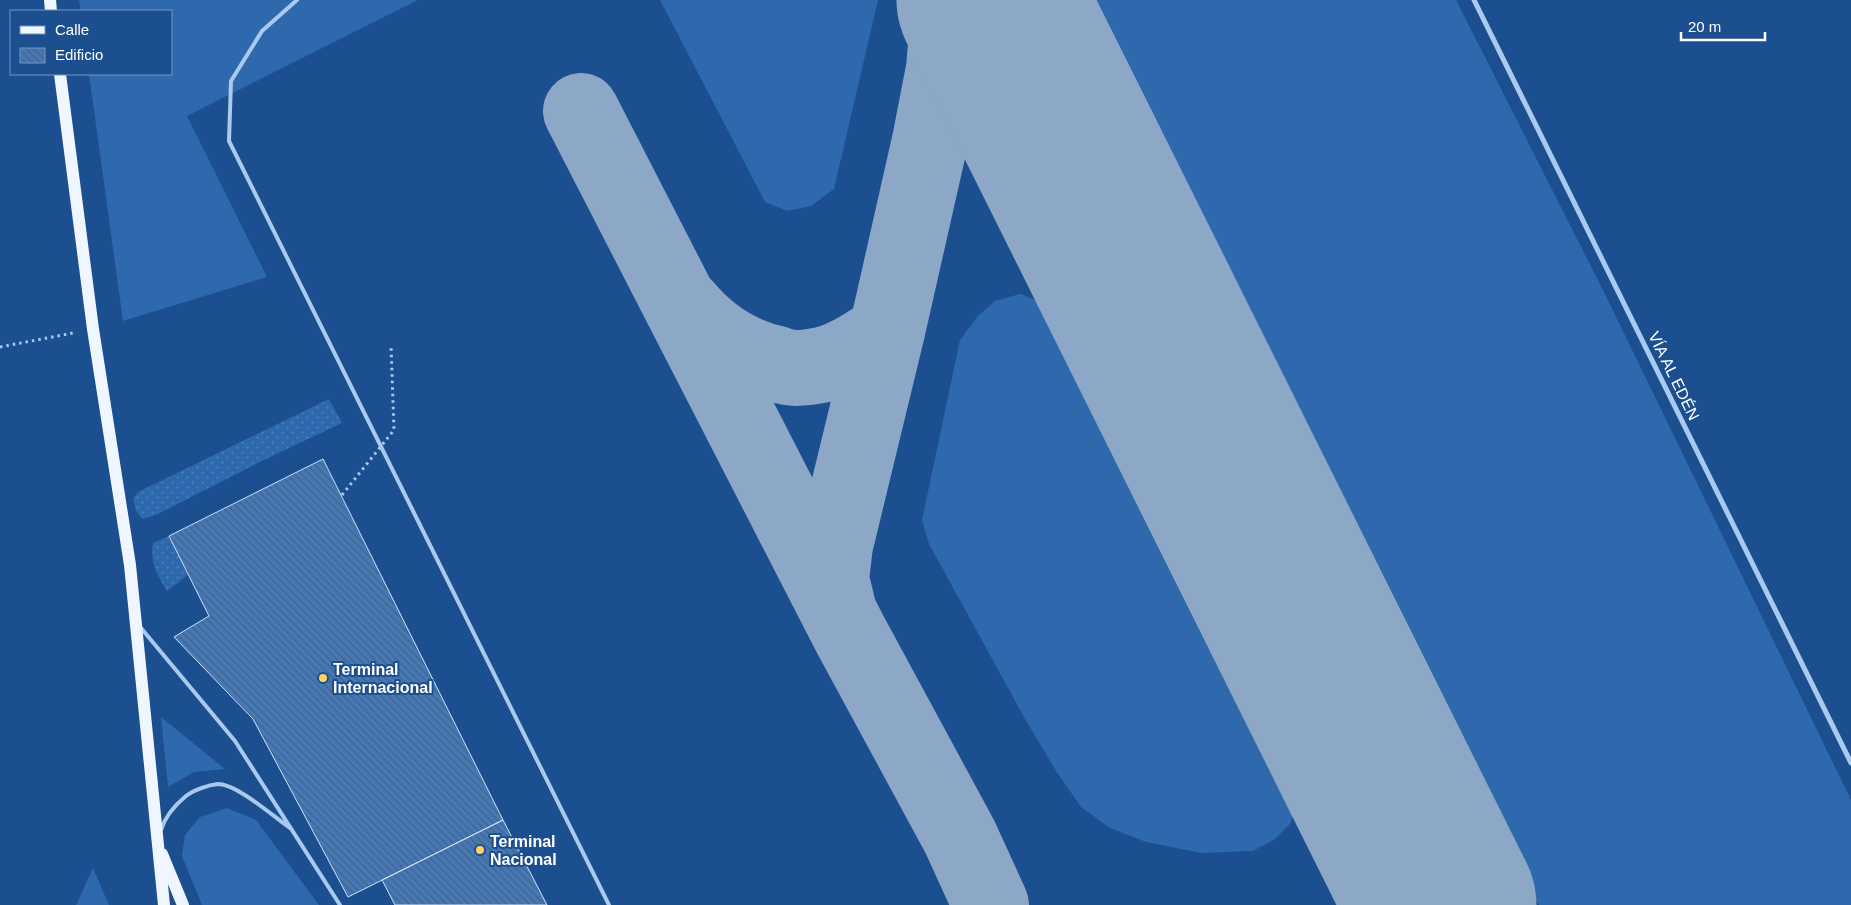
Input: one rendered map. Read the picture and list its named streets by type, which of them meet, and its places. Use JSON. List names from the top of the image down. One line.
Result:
{"streets":{"street":["VÍA AL EDÉN"]},"places":["Terminal Internacional","Terminal Nacional"],"legend":["Calle","Edificio"],"scale_bar":"20 m"}
